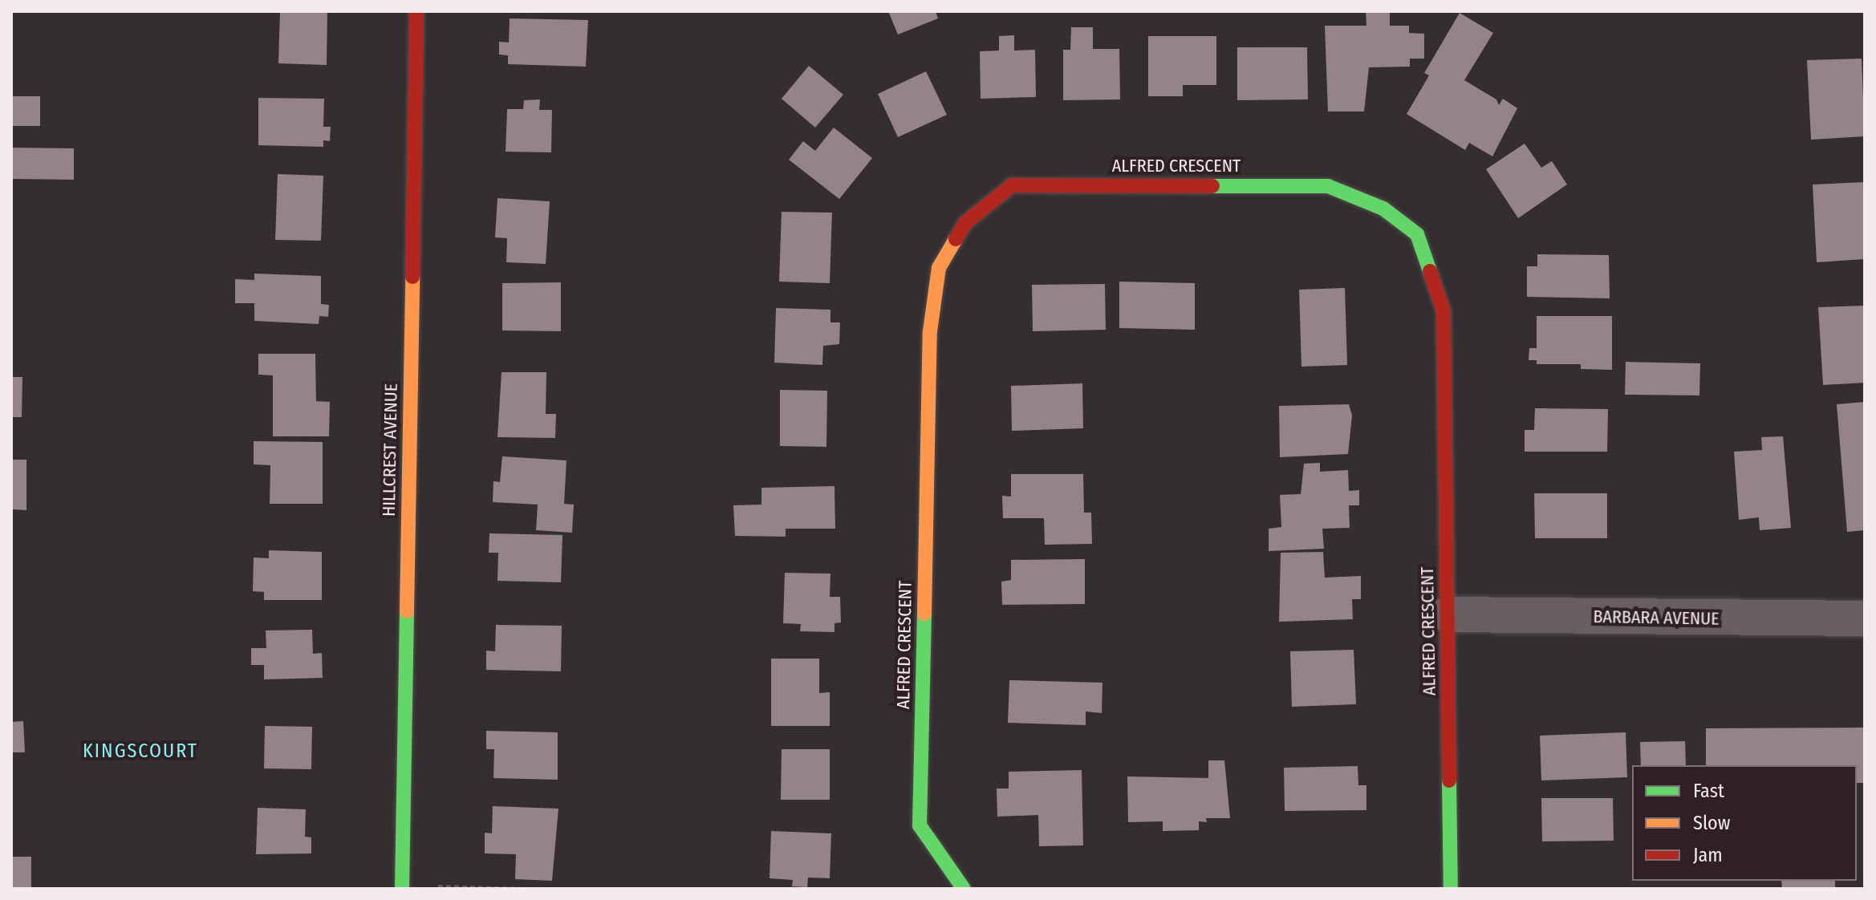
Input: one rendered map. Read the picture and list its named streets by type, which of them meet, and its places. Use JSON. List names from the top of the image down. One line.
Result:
{"streets":{"street":["ALFRED CRESCENT","HILLCREST AVENUE","BARBARA AVENUE"]},"crossings":[["ALFRED CRESCENT","BARBARA AVENUE"]],"districts":["KINGSCOURT"],"legend":["Fast","Slow","Jam"]}
